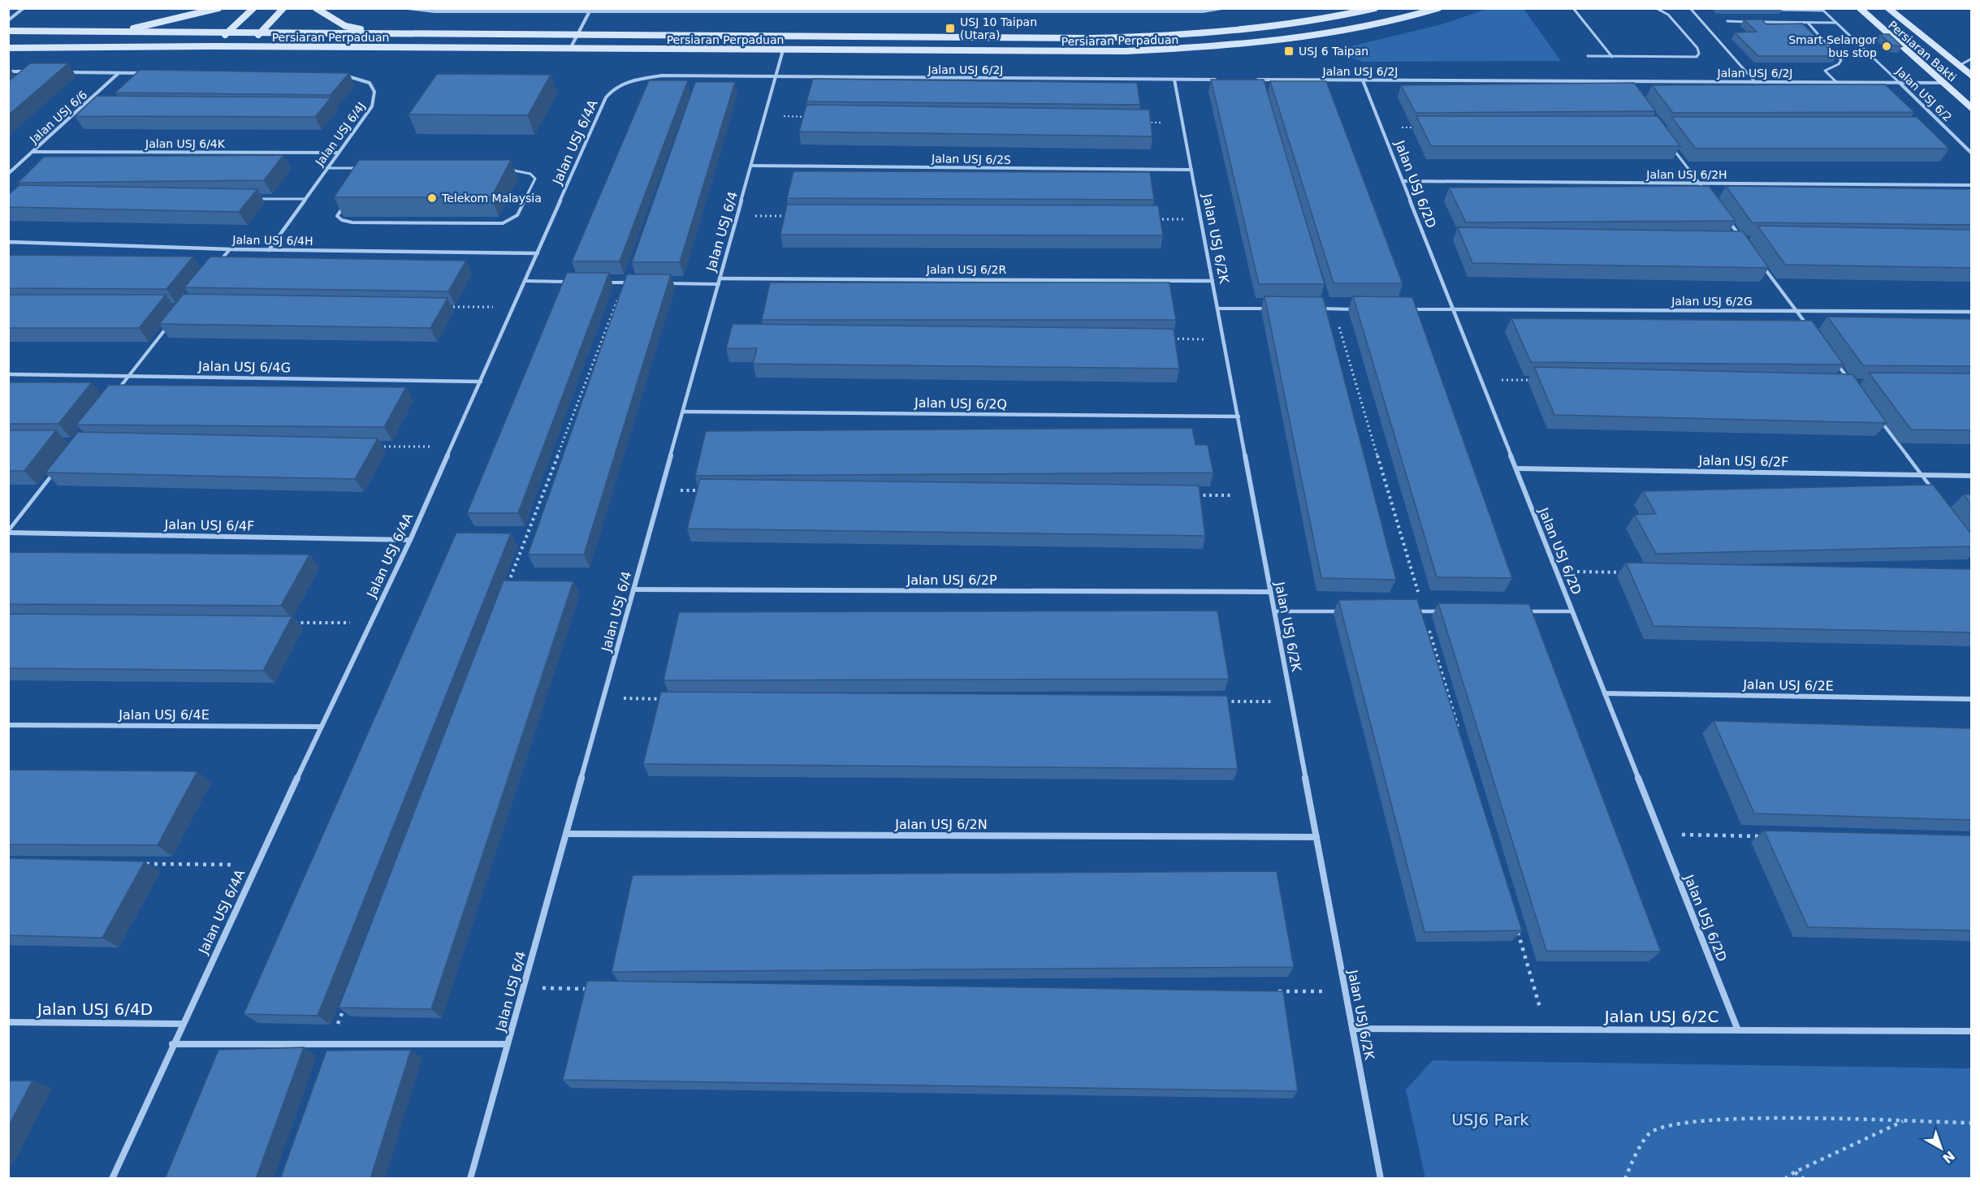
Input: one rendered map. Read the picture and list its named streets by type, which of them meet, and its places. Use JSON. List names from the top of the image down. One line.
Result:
{"streets":{"main road":["Persiaran Perpaduan","Persiaran Bakti"],"street":["Jalan USJ 6/2J","Jalan USJ 6/2","Jalan USJ 6/6","Jalan USJ 6/4J","Jalan USJ 6/4A","Jalan USJ 6/4K","Jalan USJ 6/2S","Jalan USJ 6/2H","Jalan USJ 6/2D","Jalan USJ 6/4","Jalan USJ 6/2K","Jalan USJ 6/4H","Jalan USJ 6/2R","Jalan USJ 6/2G","Jalan USJ 6/4G","Jalan USJ 6/2Q","Jalan USJ 6/2F","Jalan USJ 6/4F","Jalan USJ 6/2P","Jalan USJ 6/2E","Jalan USJ 6/4E","Jalan USJ 6/2N","Jalan USJ 6/4D","Jalan USJ 6/2C"]},"crossings":[["Persiaran Perpaduan","Jalan USJ 6/4"],["Persiaran Bakti","Jalan USJ 6/2J"],["Jalan USJ 6/2J","Jalan USJ 6/2"],["Jalan USJ 6/2J","Jalan USJ 6/4A"],["Jalan USJ 6/2J","Jalan USJ 6/2D"],["Jalan USJ 6/2J","Jalan USJ 6/4"],["Jalan USJ 6/2J","Jalan USJ 6/2K"],["Jalan USJ 6/6","Jalan USJ 6/4K"],["Jalan USJ 6/4J","Jalan USJ 6/4K"],["Jalan USJ 6/4J","Jalan USJ 6/4H"],["Jalan USJ 6/4A","Jalan USJ 6/4"],["Jalan USJ 6/4A","Jalan USJ 6/4H"],["Jalan USJ 6/4A","Jalan USJ 6/4G"],["Jalan USJ 6/4A","Jalan USJ 6/4F"],["Jalan USJ 6/4A","Jalan USJ 6/4E"],["Jalan USJ 6/4A","Jalan USJ 6/4D"],["Jalan USJ 6/2S","Jalan USJ 6/4"],["Jalan USJ 6/2S","Jalan USJ 6/2K"],["Jalan USJ 6/2H","Jalan USJ 6/2D"],["Jalan USJ 6/2D","Jalan USJ 6/2G"],["Jalan USJ 6/2D","Jalan USJ 6/2F"],["Jalan USJ 6/2D","Jalan USJ 6/2E"],["Jalan USJ 6/2D","Jalan USJ 6/2C"],["Jalan USJ 6/4","Jalan USJ 6/2R"],["Jalan USJ 6/4","Jalan USJ 6/2Q"],["Jalan USJ 6/4","Jalan USJ 6/2P"],["Jalan USJ 6/4","Jalan USJ 6/2N"],["Jalan USJ 6/2K","Jalan USJ 6/2R"],["Jalan USJ 6/2K","Jalan USJ 6/2Q"],["Jalan USJ 6/2K","Jalan USJ 6/2P"],["Jalan USJ 6/2K","Jalan USJ 6/2N"],["Jalan USJ 6/2K","Jalan USJ 6/2C"]],"parks":["USJ6 Park"],"places":{"transit":["USJ 10 Taipan (Utara)","USJ 6 Taipan"],"other":["Smart Selangor bus stop","Telekom Malaysia"]},"north":"bottom right"}
